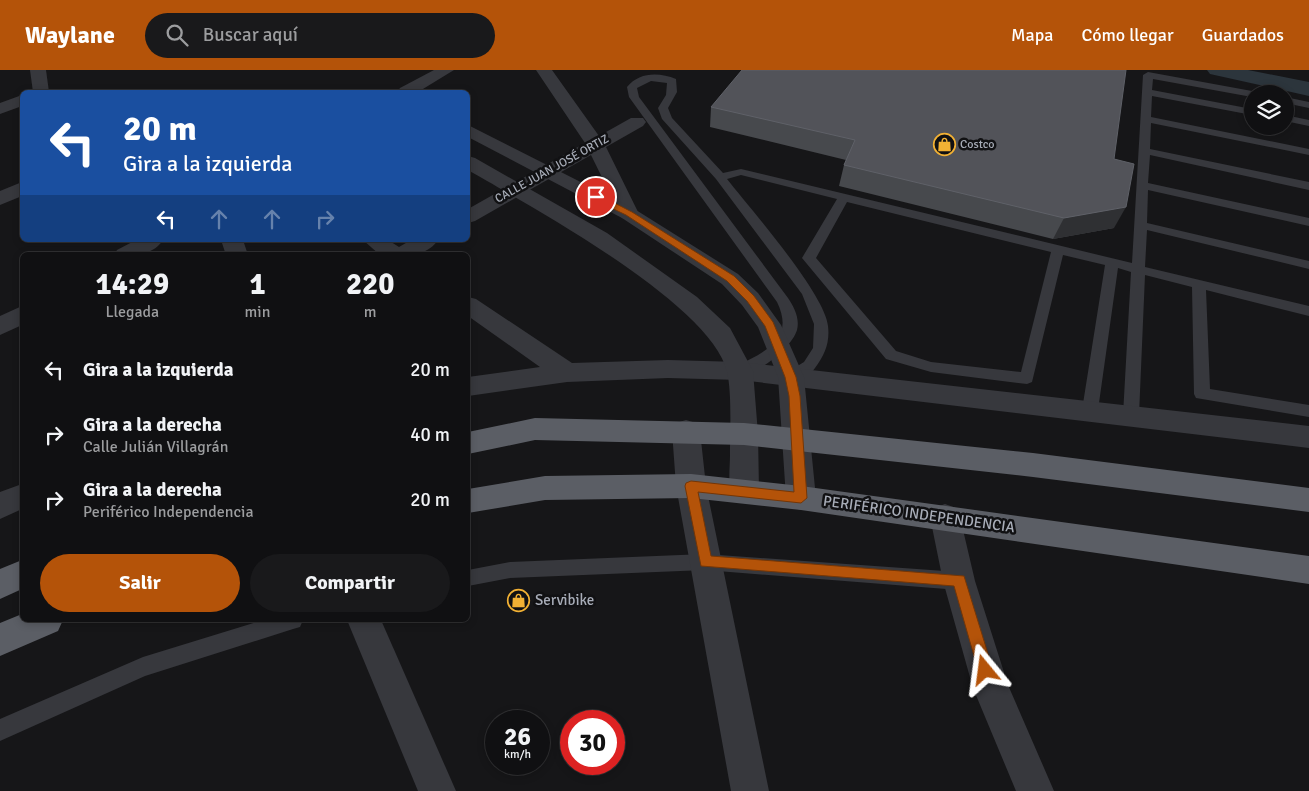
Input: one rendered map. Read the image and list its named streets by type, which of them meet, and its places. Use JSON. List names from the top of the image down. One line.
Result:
{"streets":{"highway":["PERIFÉRICO INDEPENDENCIA"],"street":["CALLE JUAN JOSÉ ORTIZ"]},"places":{"shop":["Costco","Servibike"]},"page":{"header":"Waylane","search":"Buscar aquí","nav":["Mapa","Cómo llegar","Guardados"],"turn":["20 m","Gira a la izquierda"],"eta":["14:29","Llegada","1","min","220","m"],"list":[{"name":"Gira a la izquierda","value":"20 m"},{"name":"Gira a la derecha","note":"Calle Julián Villagrán","value":"40 m"},{"name":"Gira a la derecha","note":"Periférico Independencia","value":"20 m"}],"buttons":["Salir","Compartir"],"speed":"26 km/h","limit":"30"}}
